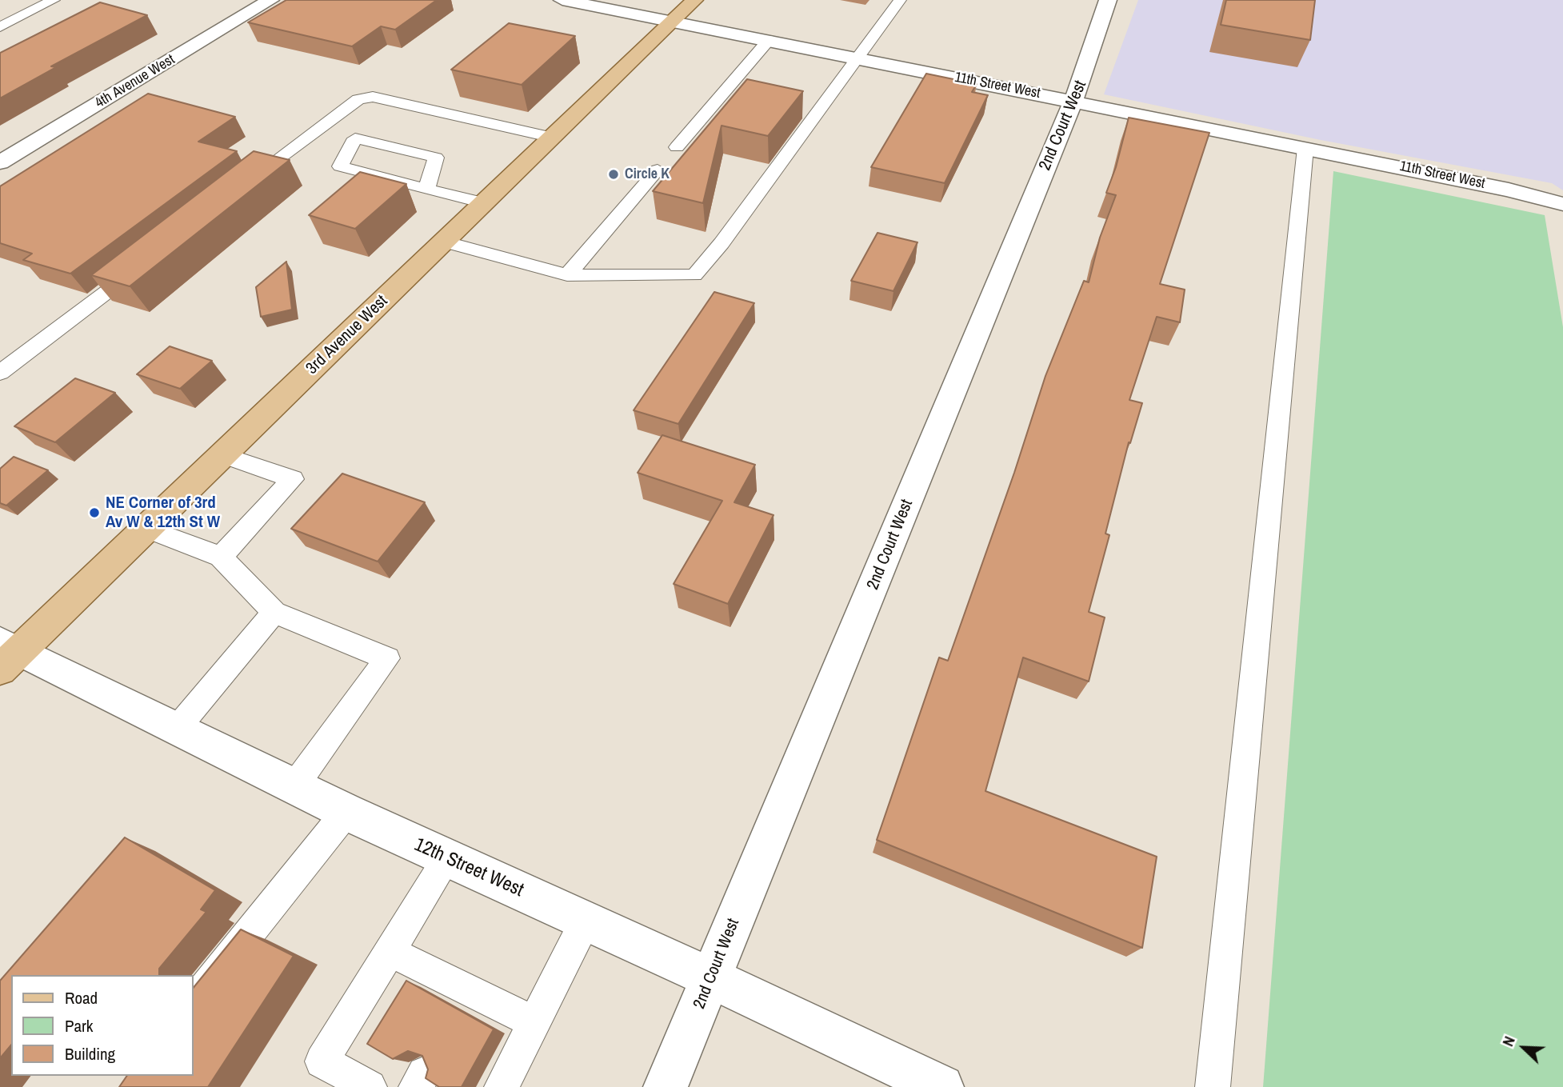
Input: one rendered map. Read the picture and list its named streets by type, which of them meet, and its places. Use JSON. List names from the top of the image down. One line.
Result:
{"streets":{"main road":["3rd Avenue West"],"street":["4th Avenue West","11th Street West","2nd Court West","12th Street West"]},"crossings":[["11th Street West","2nd Court West"],["11th Street West","3rd Avenue West"],["2nd Court West","12th Street West"],["3rd Avenue West","12th Street West"]],"places":["Circle K","NE Corner of 3rd Av W & 12th St W"],"legend":["Road","Park","Building"],"north":"top left"}
